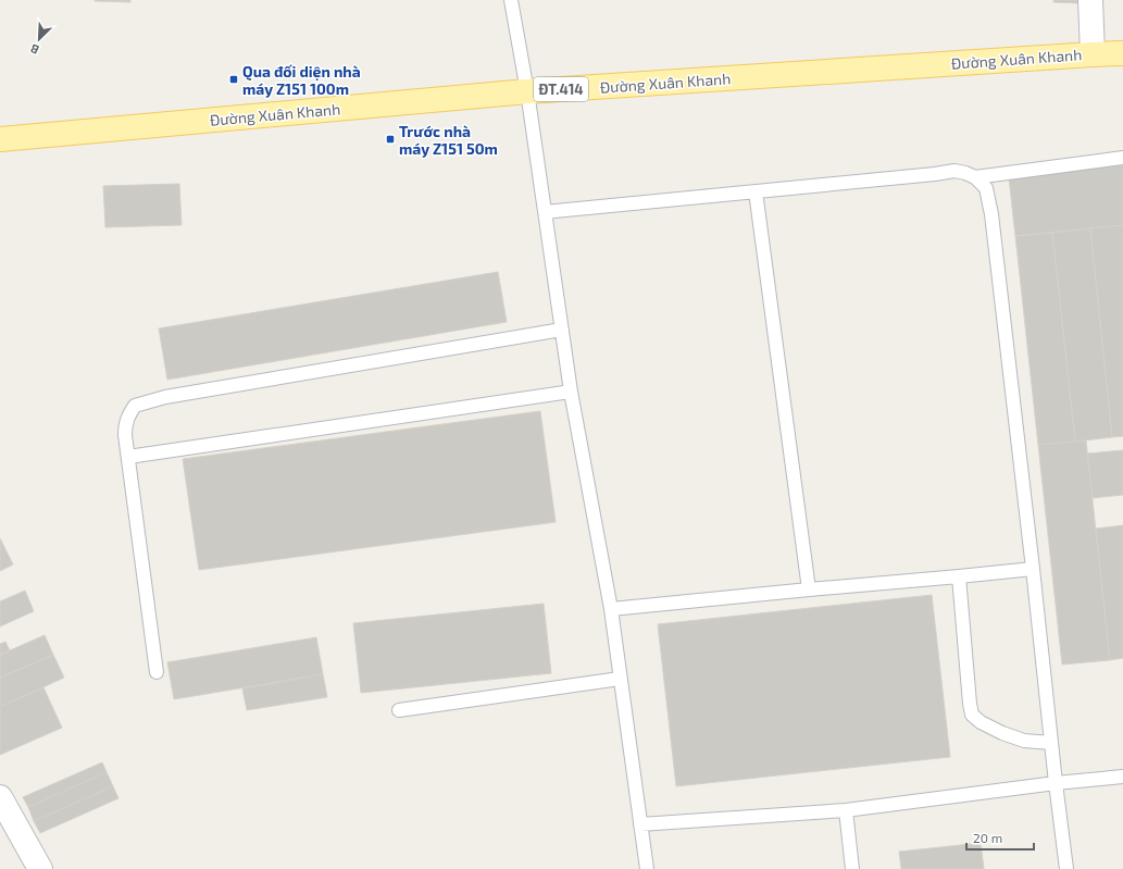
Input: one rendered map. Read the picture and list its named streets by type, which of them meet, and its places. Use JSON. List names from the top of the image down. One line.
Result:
{"streets":{"main road":["Đường Xuân Khanh","ĐT.414"]},"places":{"transit":["Qua đối diện nhà máy Z151 100m","Trước nhà máy Z151 50m"]},"scale_bar":"20 m","north":"bottom left"}
